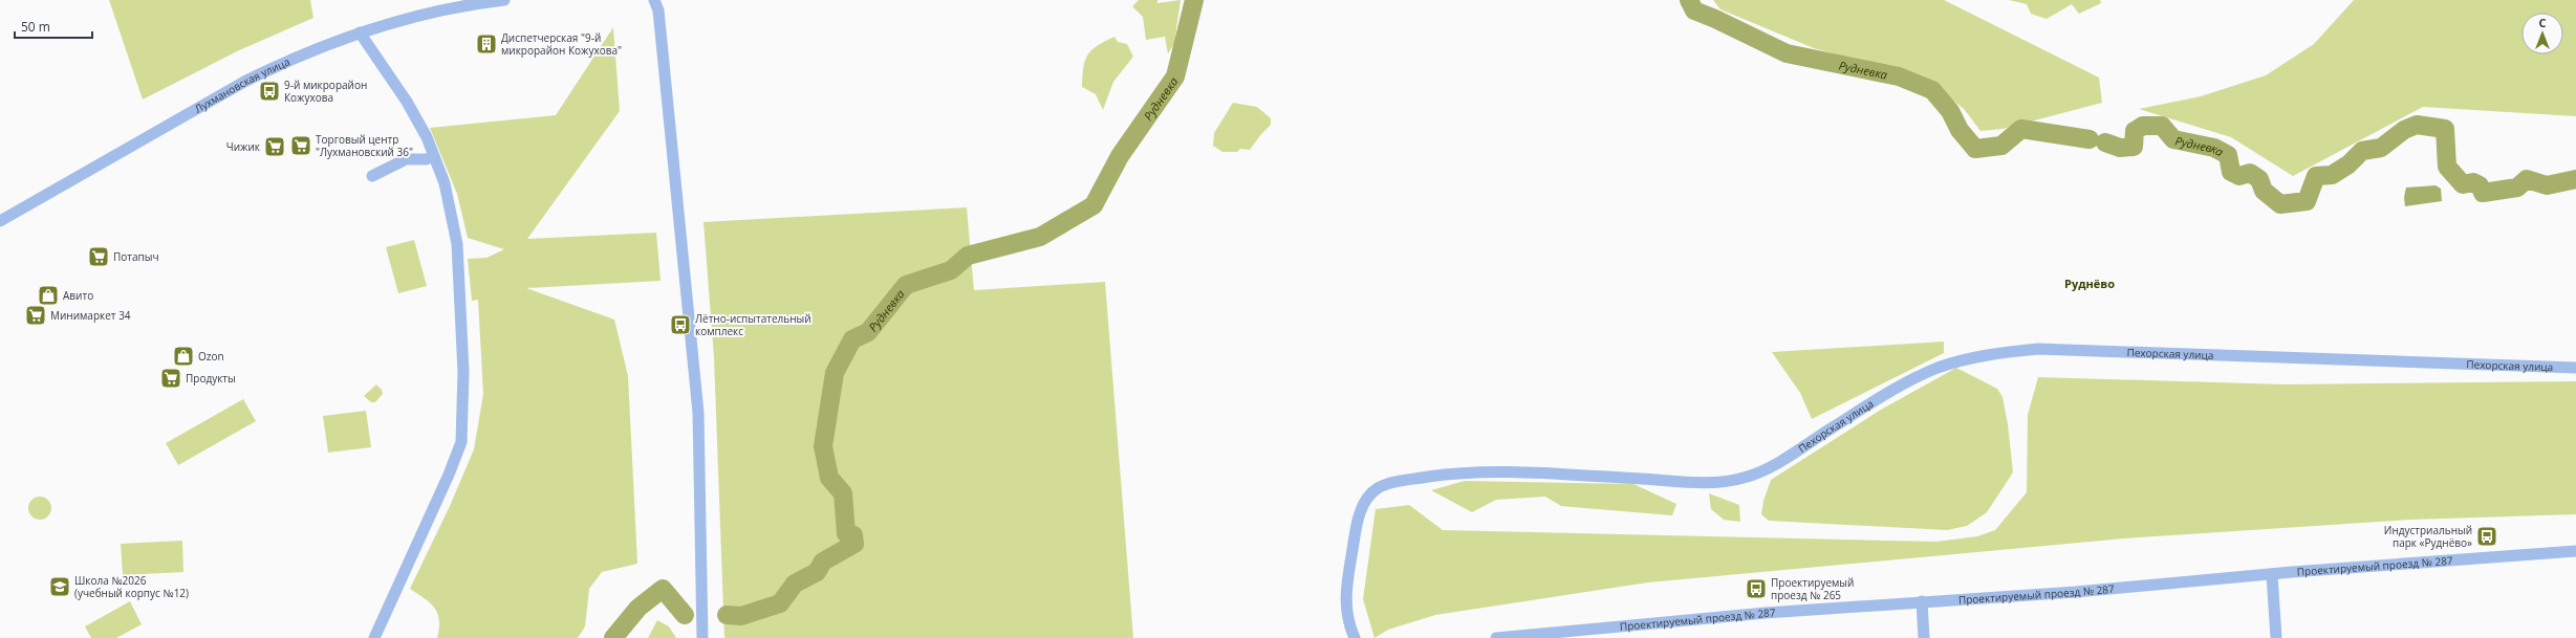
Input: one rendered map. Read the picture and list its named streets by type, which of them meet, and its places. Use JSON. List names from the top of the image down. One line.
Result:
{"streets":{"street":["Лухмановская улица","Пехорская улица","Проектируемый проезд № 287"]},"districts":["Руднёво"],"water":["Рудневка"],"places":{"building":["Диспетчерская \"9-й микрорайон Кожухова\""],"bus stop":["9-й микрорайон Кожухова","Лётно-испытательный комплекс","Индустриальный парк «Руднёво»","Проектируемый проезд № 265"],"supermarket":["Торговый центр \"Лухмановский 36\"","Чижик","Потапыч","Минимаркет 34","Продукты"],"shop":["Авито","Ozon"],"school or university":["Школа №2026 (учебный корпус №12)"]},"scale_bar":"50 m","north":"top"}
